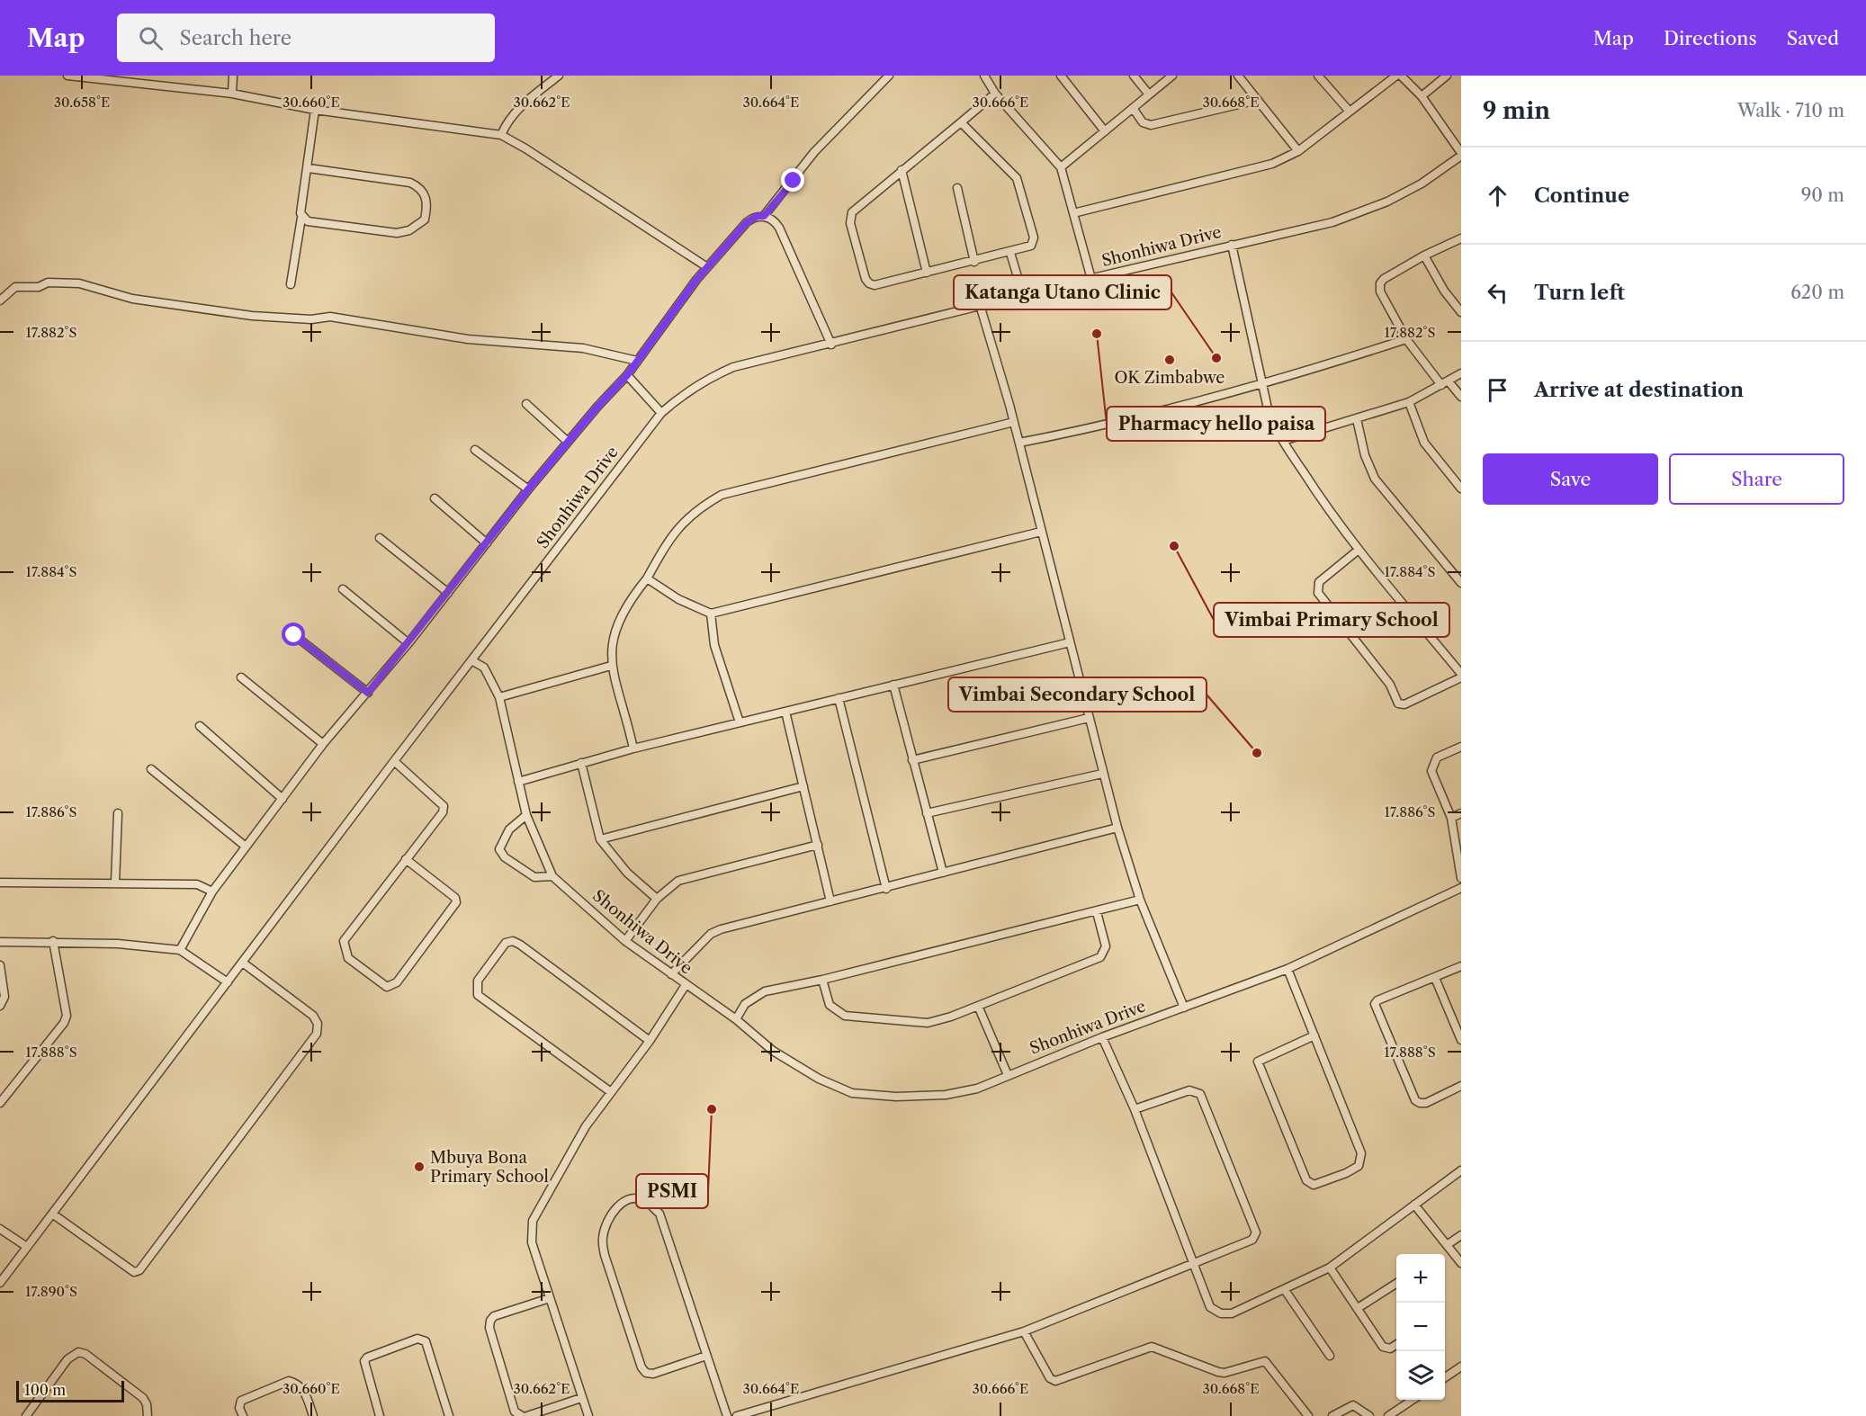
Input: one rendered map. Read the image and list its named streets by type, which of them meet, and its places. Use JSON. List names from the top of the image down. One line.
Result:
{"streets":{"street":["Shonhiwa Drive"]},"places":["Pharmacy hello paisa","Katanga Utano Clinic","OK Zimbabwe","Vimbai Primary School","Vimbai Secondary School","PSMI","Mbuya Bona Primary School"],"scale_bar":"100 m","page":{"header":"Map","search":"Search here","nav":["Map","Directions","Saved"],"heading":["9 min","Walk · 710 m"],"list":[["Continue","90 m"],["Turn left","620 m"],"Arrive at destination"],"buttons":["Save","Share"],"map_buttons":["+","−"],"scale":"100 m"},"coordinates":["30.658°E","30.660°E","30.662°E","30.664°E","30.666°E","30.668°E","17.882°S","17.884°S","17.886°S","17.888°S","17.890°S"]}
